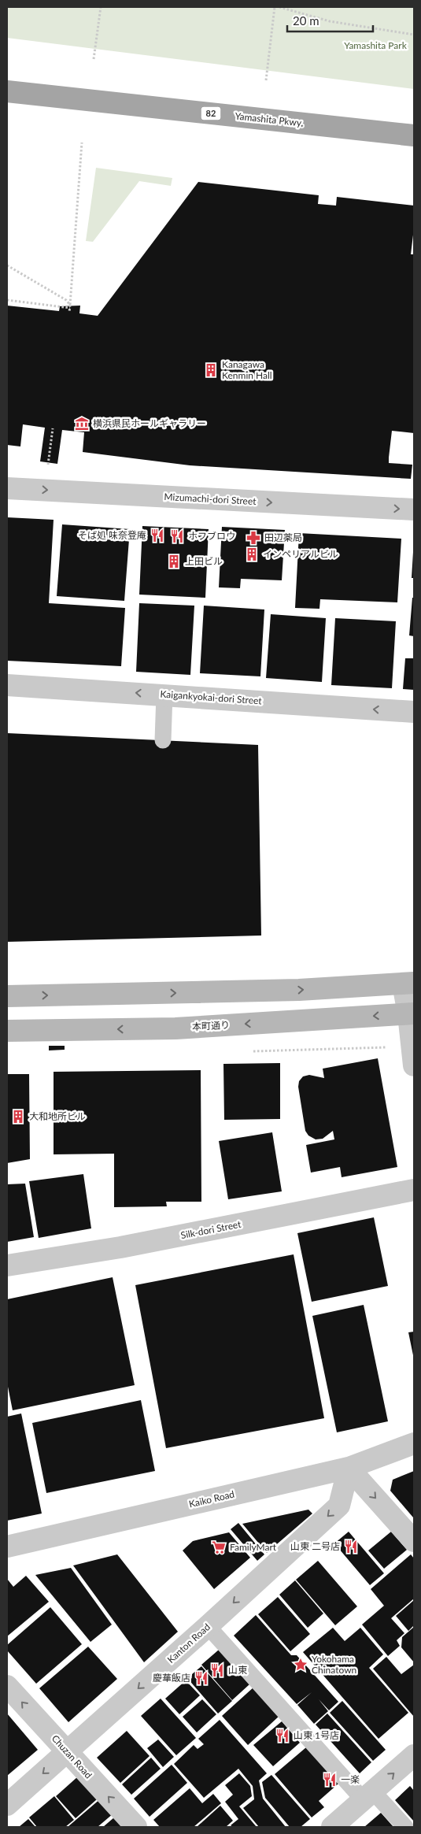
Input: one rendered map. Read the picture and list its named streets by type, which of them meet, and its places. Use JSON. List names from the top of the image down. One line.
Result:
{"streets":{"main road":["82","Yamashita Pkwy."],"street":["Mizumachi-dori Street","Kaigankyokai-dori Street","本町通り","Silk-dori Street","Kaiko Road","Kanton Road","Chuzan Road"]},"crossings":[["Kaiko Road","Kanton Road"],["Kanton Road","Chuzan Road"]],"one_way":["Mizumachi-dori Street","Kaigankyokai-dori Street","Kanton Road","Chuzan Road"],"parks":["Yamashita Park"],"places":{"building":["Kanagawa Kenmin Hall","インペリアルビル","上田ビル","大和地所ビル"],"museum":["横浜県民ホールギャラリー"],"restaurant":["そば処 味奈登庵","ホフブロウ","山東 二号店","山東","慶華飯店","山東 1号店","一楽"],"pharmacy":["田辺薬局"],"supermarket":["FamilyMart"],"place":["Yokohama Chinatown"]},"scale_bar":"20 m"}
